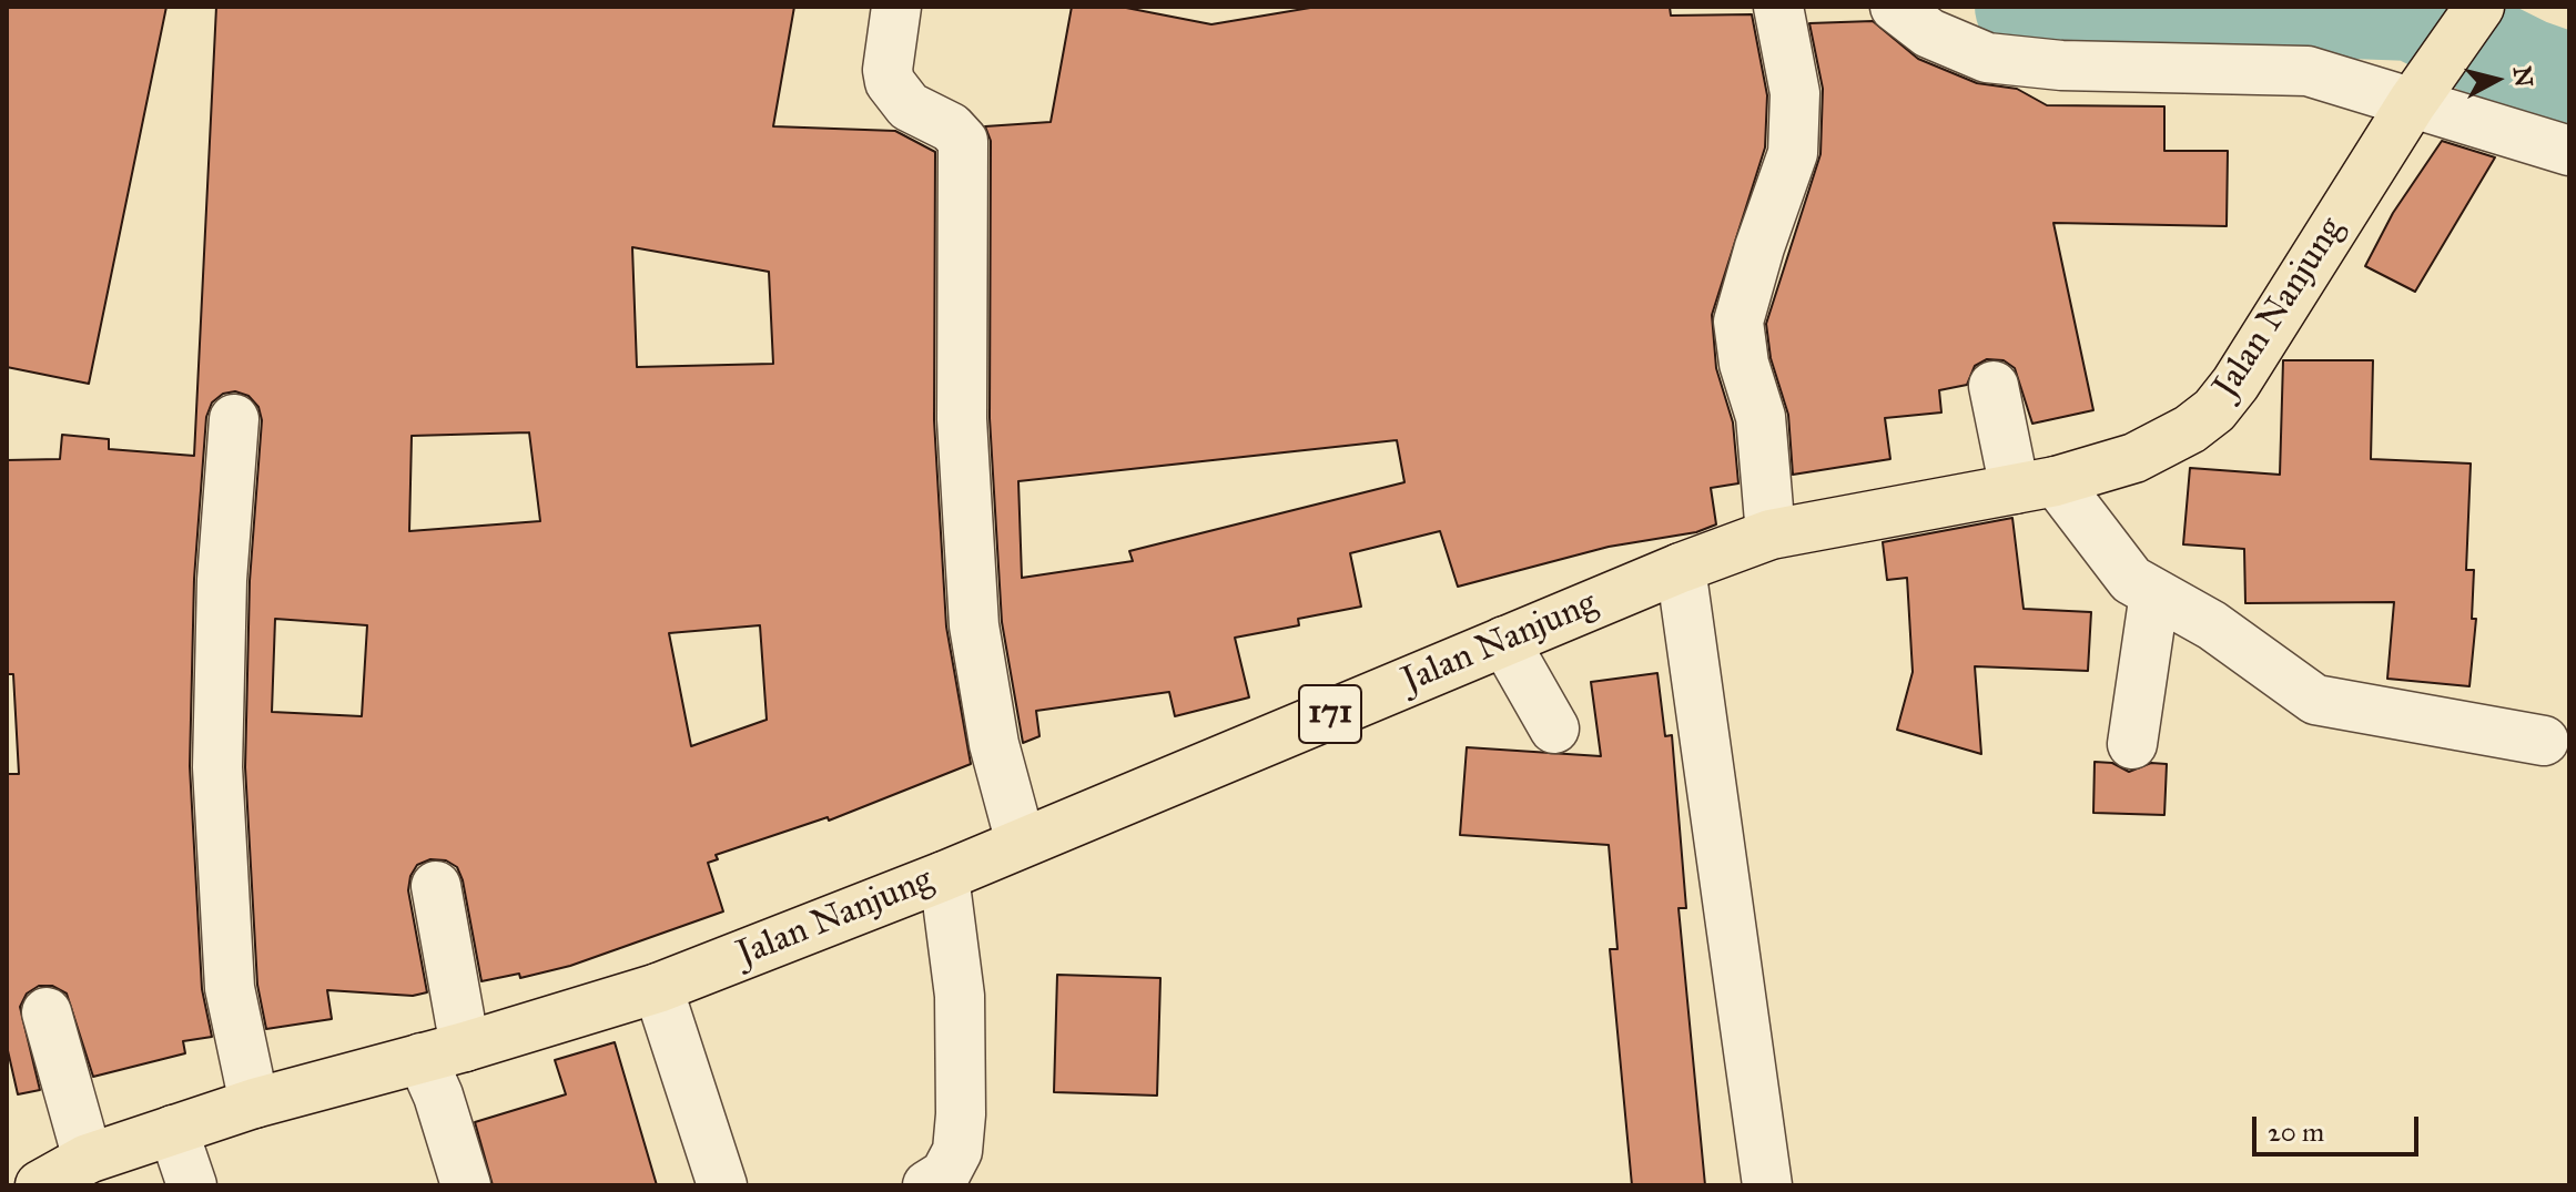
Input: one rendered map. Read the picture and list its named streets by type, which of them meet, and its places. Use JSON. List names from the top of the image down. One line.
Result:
{"streets":{"main road":["Jalan Nanjung","171"]},"scale_bar":"20 m","north":"right"}
